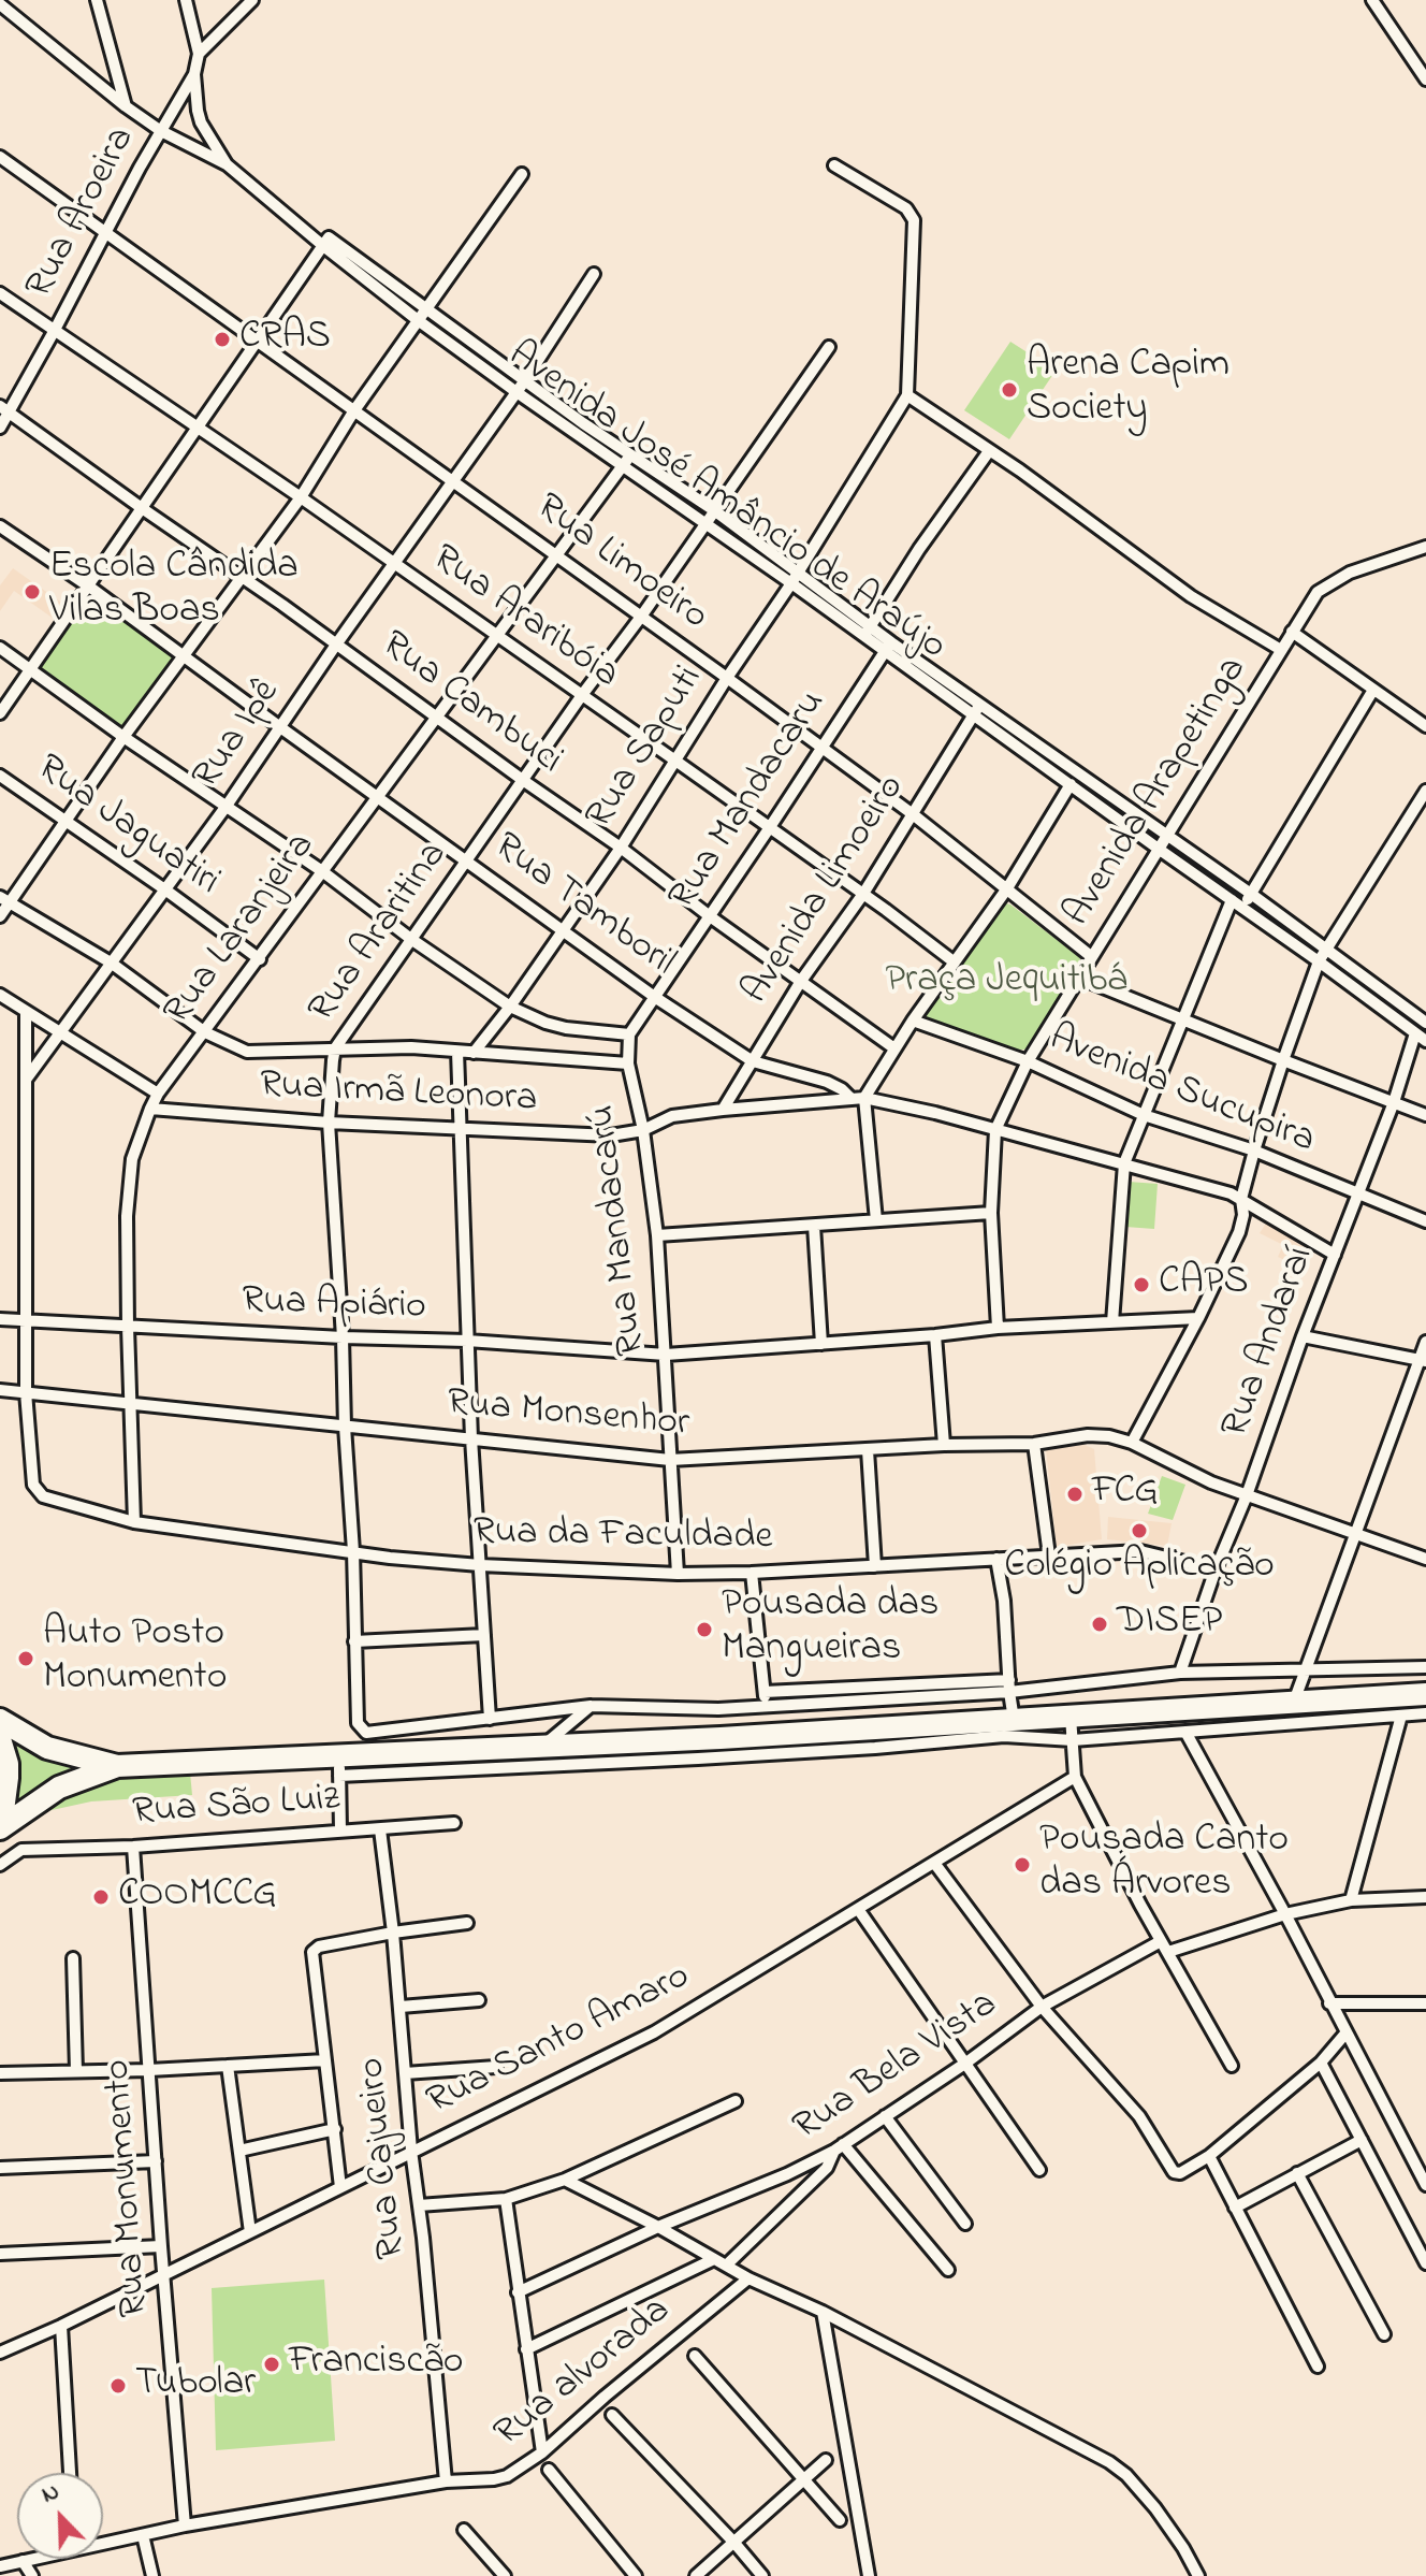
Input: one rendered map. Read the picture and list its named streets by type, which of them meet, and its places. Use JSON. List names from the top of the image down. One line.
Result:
{"streets":{"street":["Rua Aroeira","Avenida José Amâncio de Araújo","Rua Limoeiro","Rua Araribóia","Rua Cambuci","Rua Ipê","Rua Saputi","Avenida Arapetinga","Rua Mandacaru","Rua Jaguatiri","Avenida Limoeiro","Rua Tamboril","Rua Laranjeira","Rua Araritina","Avenida Sucupira","Rua Irmã Leonora","Rua Mandacarú","Rua Apiário","Rua Andaraí","Rua Monsenhor","Rua da Faculdade","Rua São Luiz","Rua Santo Amaro","Rua Bela Vista","Rua Cajueiro","Rua Monumento","Rua alvorada"]},"crossings":[["Rua Aroeira","Avenida José Amâncio de Araújo"],["Rua Aroeira","Rua Limoeiro"],["Rua Aroeira","Rua Araribóia"],["Rua Aroeira","Rua Cambuci"],["Avenida José Amâncio de Araújo","Rua Ipê"],["Avenida José Amâncio de Araújo","Rua Saputi"],["Avenida José Amâncio de Araújo","Avenida Arapetinga"],["Avenida José Amâncio de Araújo","Rua Mandacaru"],["Avenida José Amâncio de Araújo","Avenida Limoeiro"],["Avenida José Amâncio de Araújo","Rua Laranjeira"],["Avenida José Amâncio de Araújo","Rua Araritina"],["Avenida José Amâncio de Araújo","Rua Andaraí"],["Rua Limoeiro","Rua Ipê"],["Rua Limoeiro","Rua Saputi"],["Rua Limoeiro","Avenida Arapetinga"],["Rua Limoeiro","Rua Mandacaru"],["Rua Limoeiro","Avenida Limoeiro"],["Rua Limoeiro","Rua Laranjeira"],["Rua Limoeiro","Rua Araritina"],["Rua Araribóia","Rua Ipê"],["Rua Araribóia","Rua Saputi"],["Rua Araribóia","Rua Mandacaru"],["Rua Araribóia","Avenida Limoeiro"],["Rua Araribóia","Rua Laranjeira"],["Rua Araribóia","Rua Araritina"],["Rua Cambuci","Rua Ipê"],["Rua Cambuci","Rua Saputi"],["Rua Cambuci","Rua Mandacaru"],["Rua Cambuci","Avenida Limoeiro"],["Rua Cambuci","Rua Laranjeira"],["Rua Cambuci","Rua Araritina"],["Rua Ipê","Rua Jaguatiri"],["Rua Ipê","Rua Tamboril"],["Rua Saputi","Rua Tamboril"],["Avenida Arapetinga","Rua Tamboril"],["Avenida Arapetinga","Avenida Sucupira"],["Rua Mandacaru","Rua Tamboril"],["Rua Mandacaru","Rua Mandacarú"],["Rua Jaguatiri","Rua Laranjeira"],["Avenida Limoeiro","Rua Tamboril"],["Rua Tamboril","Rua Laranjeira"],["Rua Tamboril","Rua Araritina"],["Rua Tamboril","Rua Irmã Leonora"],["Rua Tamboril","Rua Mandacarú"],["Rua Tamboril","Rua Andaraí"],["Rua Laranjeira","Rua Irmã Leonora"],["Rua Laranjeira","Rua Apiário"],["Rua Laranjeira","Rua Monsenhor"],["Rua Laranjeira","Rua da Faculdade"],["Rua Araritina","Rua Irmã Leonora"],["Rua Araritina","Rua Apiário"],["Rua Araritina","Rua Monsenhor"],["Rua Araritina","Rua da Faculdade"],["Avenida Sucupira","Rua Andaraí"],["Rua Irmã Leonora","Rua Mandacarú"],["Rua Mandacarú","Rua Apiário"],["Rua Mandacarú","Rua Monsenhor"],["Rua Mandacarú","Rua da Faculdade"],["Rua Andaraí","Rua Monsenhor"],["Rua Andaraí","Rua da Faculdade"],["Rua Monsenhor","Rua da Faculdade"],["Rua São Luiz","Rua Cajueiro"],["Rua São Luiz","Rua Monumento"],["Rua Santo Amaro","Rua Cajueiro"],["Rua Santo Amaro","Rua Monumento"],["Rua Cajueiro","Rua alvorada"],["Rua Monumento","Rua alvorada"]],"parks":["Praça Jequitibá"],"places":["CRAS","Arena Capim Society","Escola Cândida Vilas Boas","CAPS","FCG","Colégio Aplicação","DISEP","Pousada das Mangueiras","Auto Posto Monumento","Pousada Canto das Árvores","COOMCCG","Franciscão","Tubolar"],"north":"top left"}
